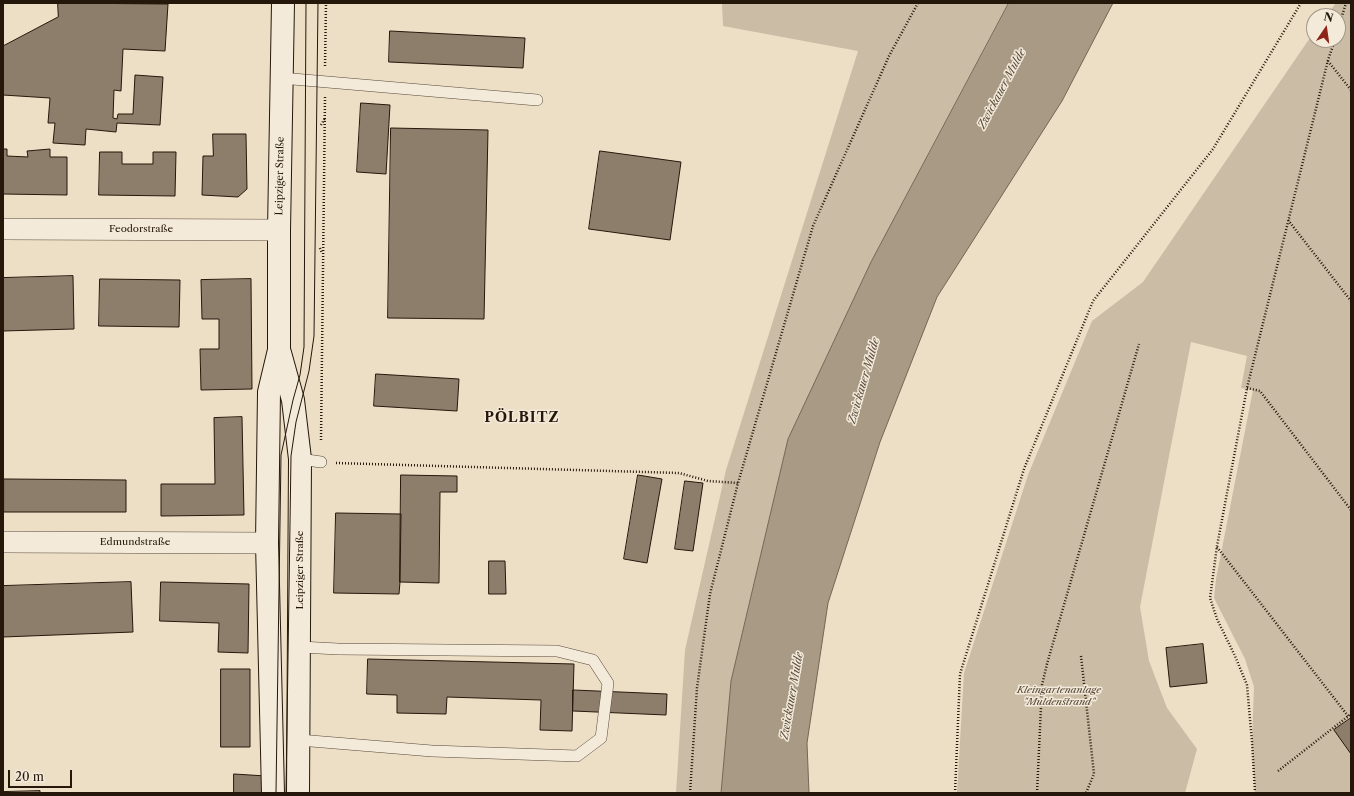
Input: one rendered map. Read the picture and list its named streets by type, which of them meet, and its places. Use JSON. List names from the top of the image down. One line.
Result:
{"streets":{"street":["Leipziger Straße","Feodorstraße","Edmundstraße"]},"crossings":[["Leipziger Straße","Feodorstraße"],["Leipziger Straße","Edmundstraße"]],"districts":["PÖLBITZ"],"water":["Zwickauer Mulde"],"parks":["Kleingartenanlage \"Muldenstrand\""],"scale_bar":"20 m","north":"top"}
